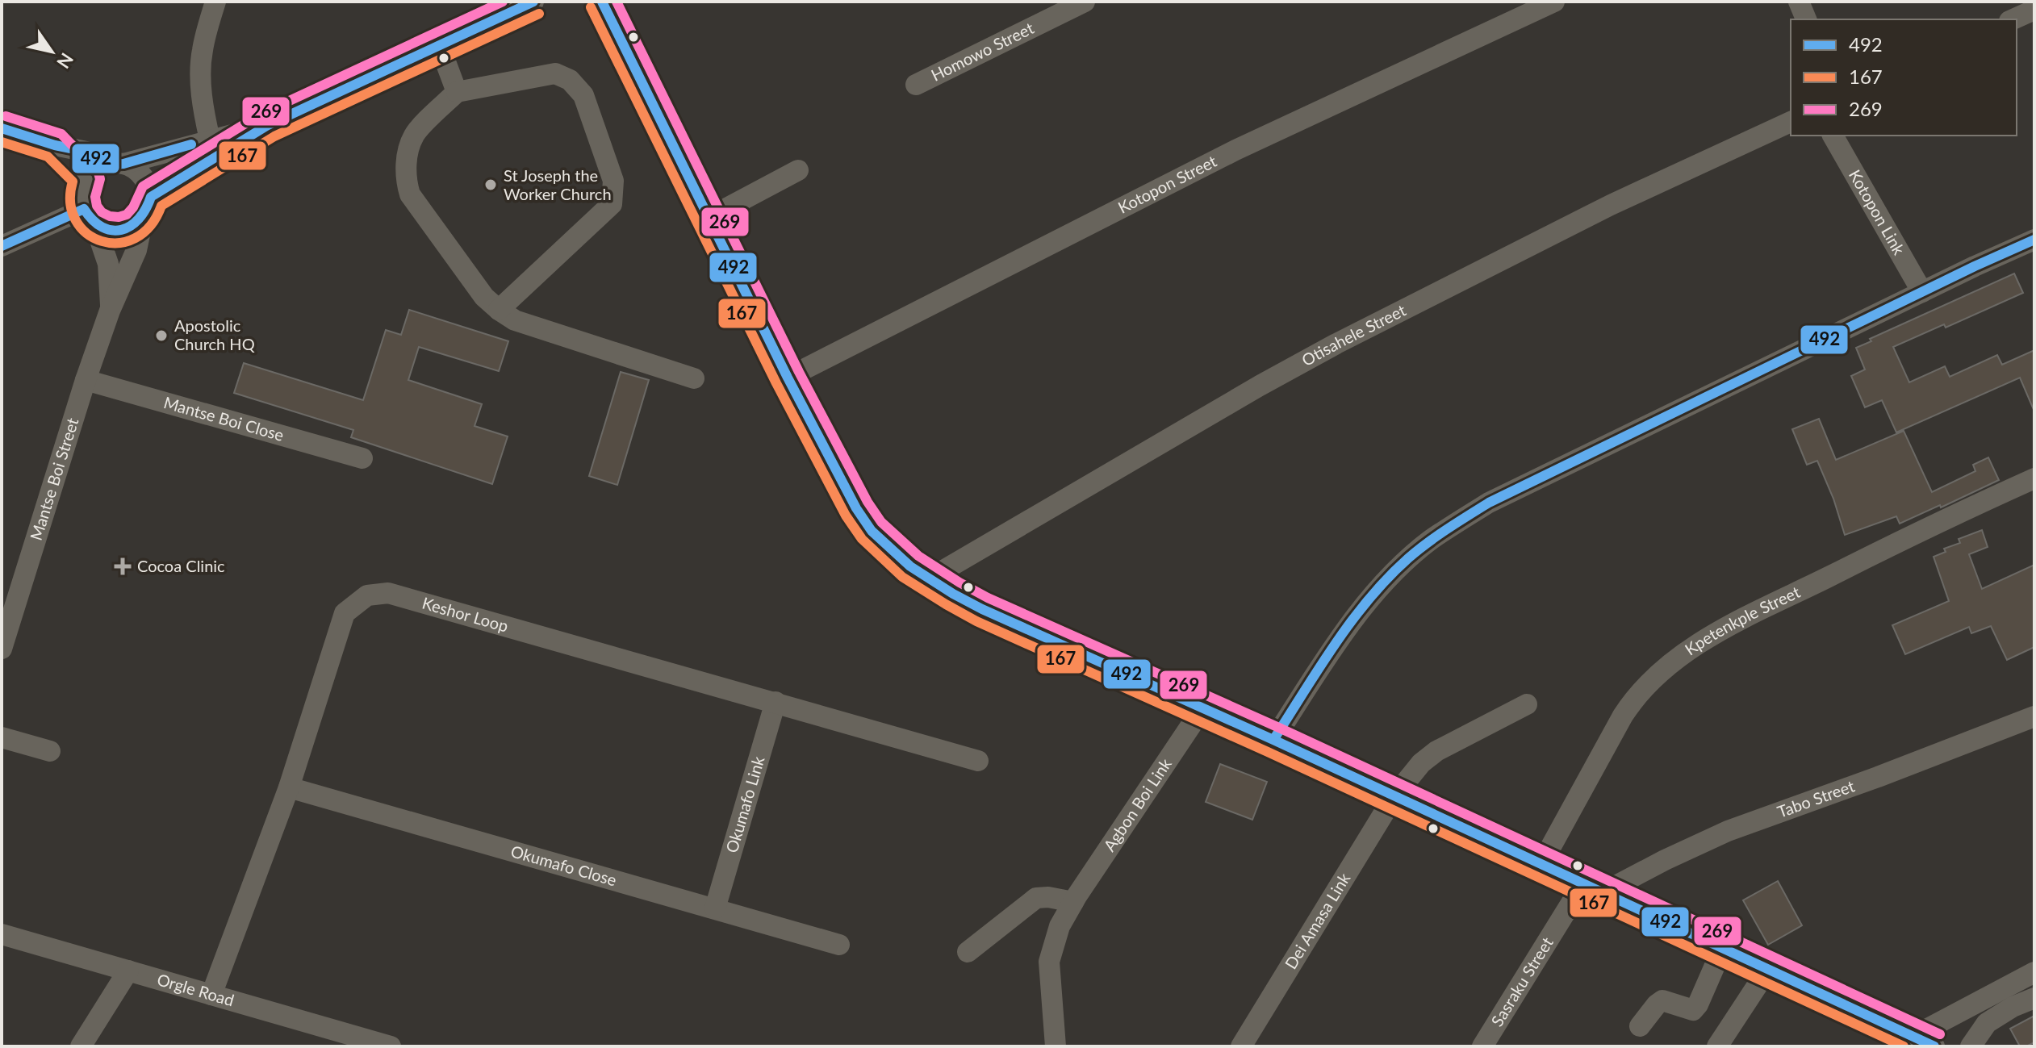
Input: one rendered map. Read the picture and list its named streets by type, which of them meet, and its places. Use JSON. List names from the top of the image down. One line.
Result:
{"streets":{"street":["Homowo Street","Kotopon Street","Kotopon Link","Otisahele Street","Mantse Boi Close","Mantse Boi Street","Keshor Loop","Kpetenkple Street","Tabo Street","Okumafo Link","Agbon Boi Link","Okumafo Close","Dei Amasa Link","Sasraku Street","Orgle Road"]},"crossings":[["Mantse Boi Close","Mantse Boi Street"],["Keshor Loop","Okumafo Link"],["Keshor Loop","Okumafo Close"],["Keshor Loop","Orgle Road"],["Okumafo Link","Okumafo Close"]],"places":{"other":["St Joseph the Worker Church","Apostolic Church HQ"],"health":["Cocoa Clinic"]},"lines":["transit line 492","transit line 269","transit line 167"],"legend":["492","167","269"],"north":"bottom right"}
